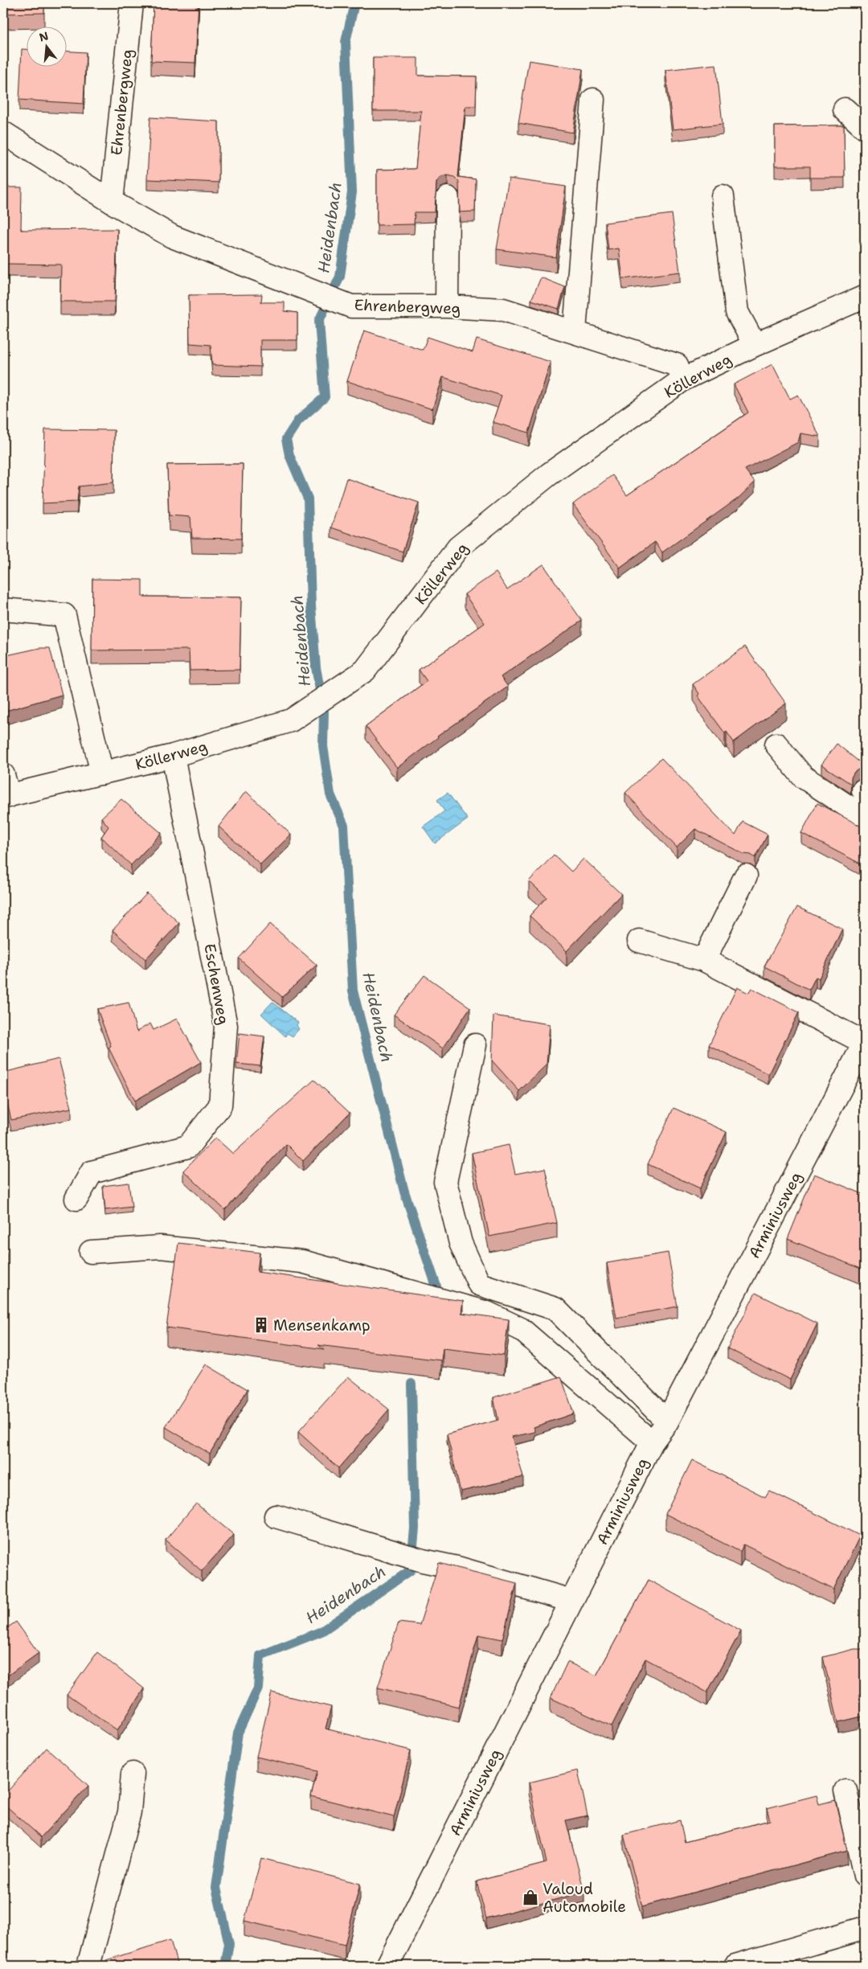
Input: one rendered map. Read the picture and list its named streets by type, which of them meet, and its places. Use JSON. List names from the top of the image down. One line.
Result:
{"streets":{"street":["Ehrenbergweg","Köllerweg","Eschenweg","Arminiusweg"]},"crossings":[["Ehrenbergweg","Köllerweg"],["Köllerweg","Eschenweg"]],"water":["Heidenbach"],"places":{"building":["Mensenkamp"],"shop":["Valoud Automobile"]},"north":"top"}
